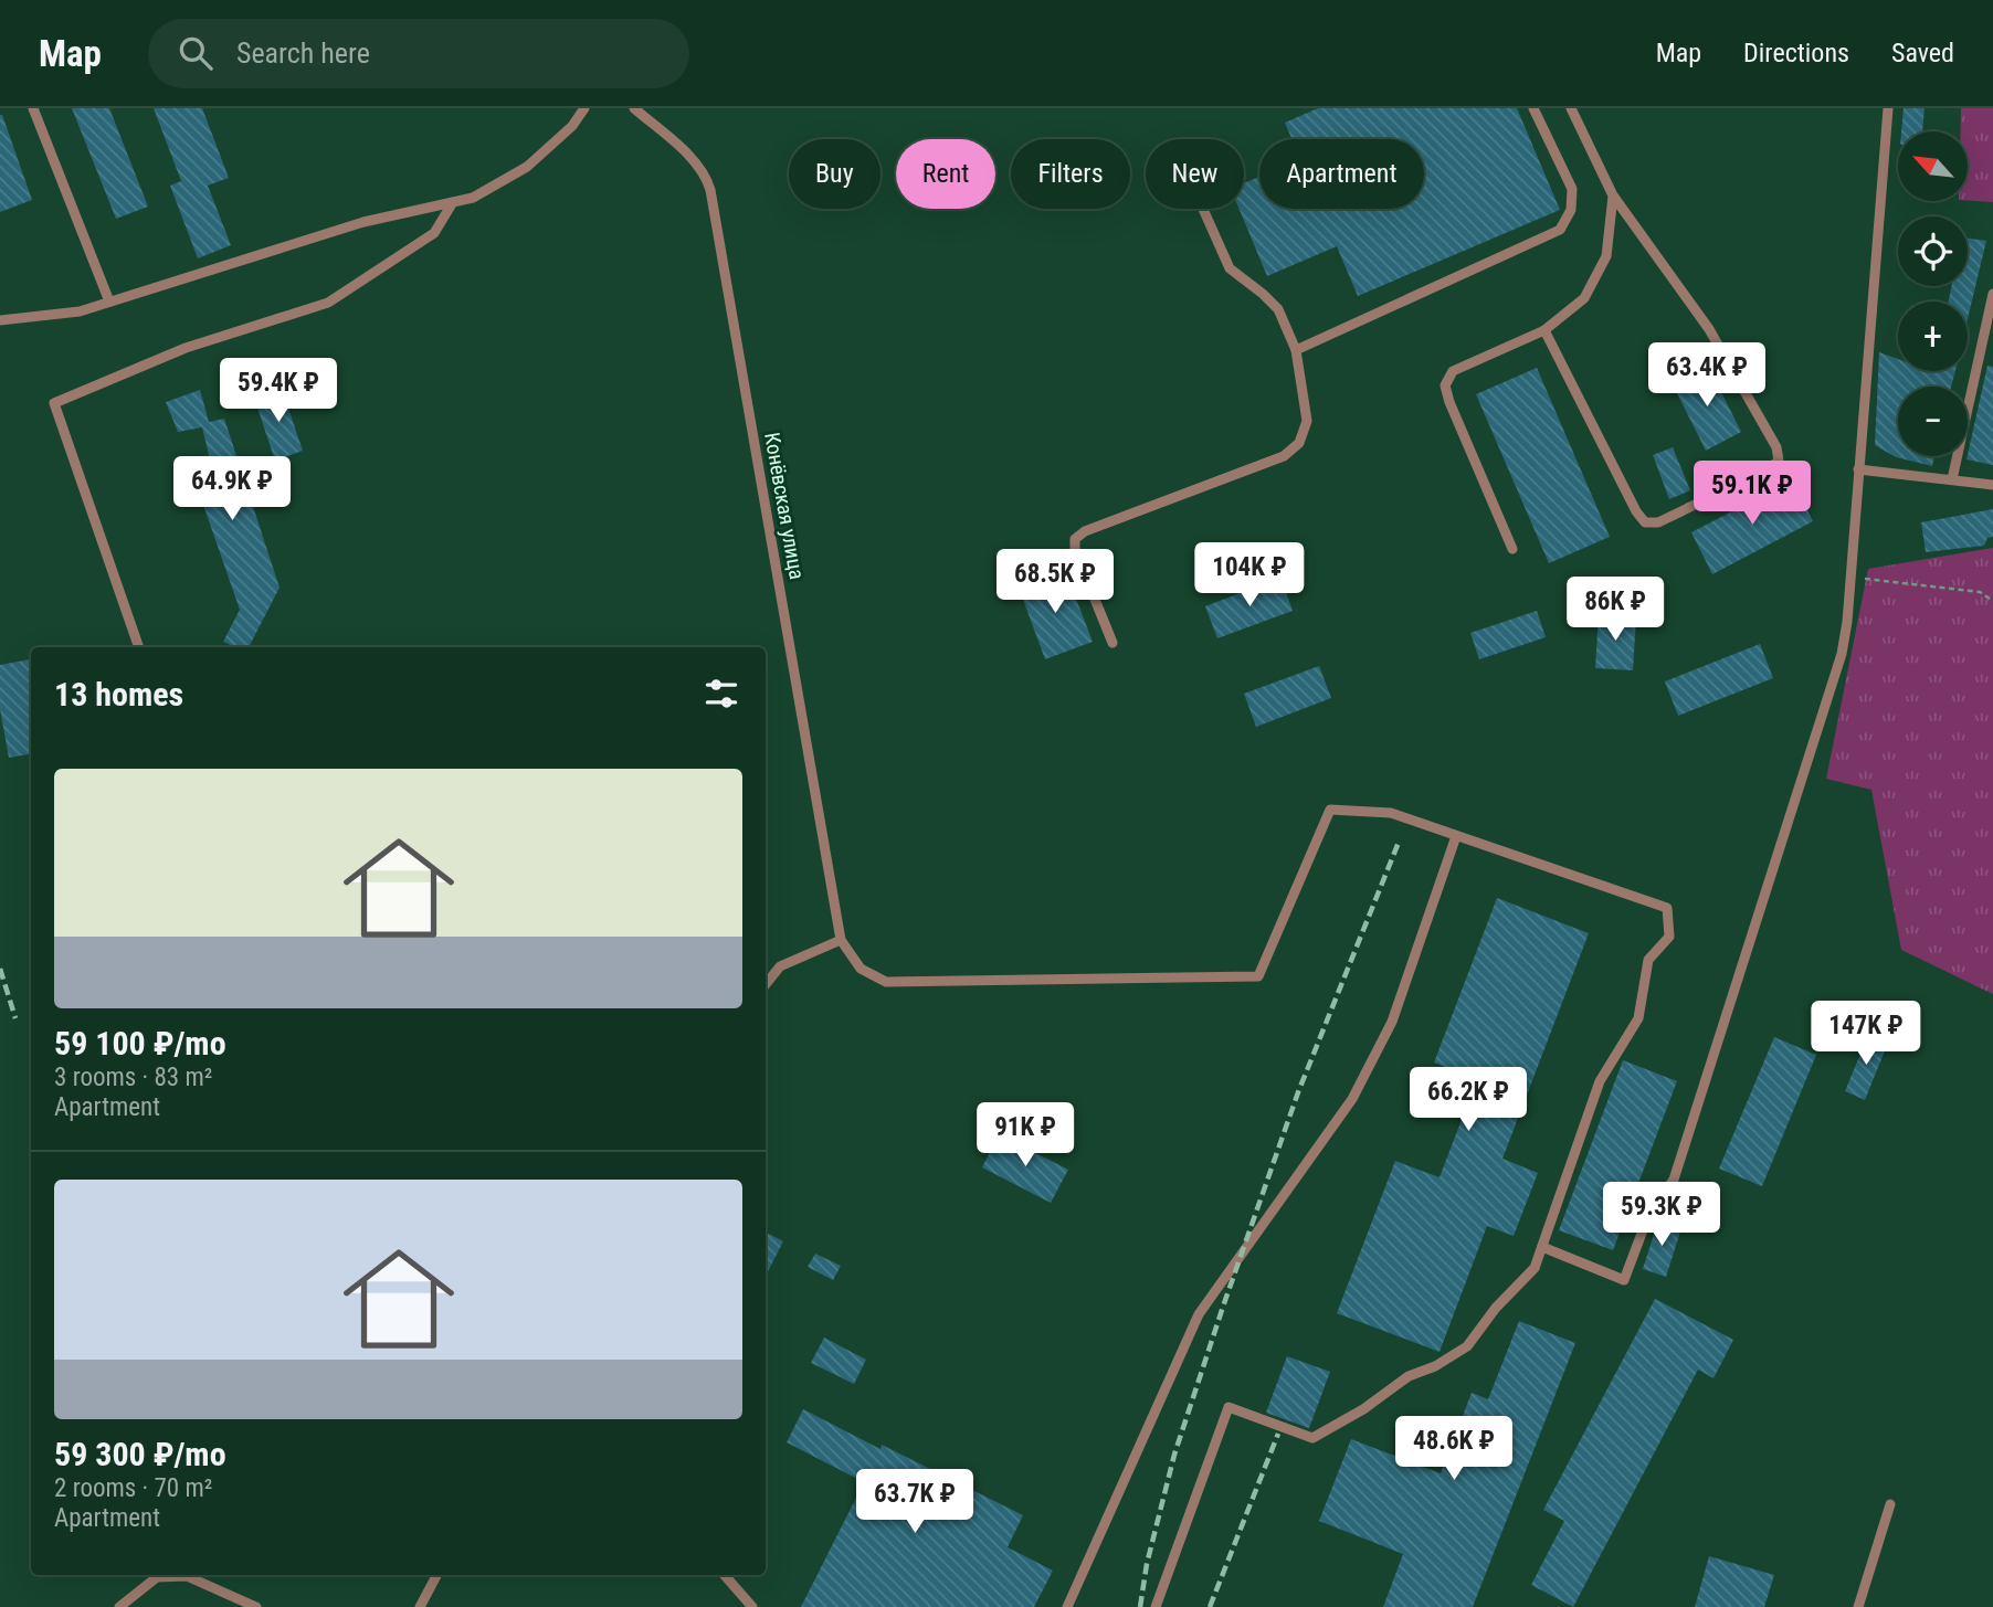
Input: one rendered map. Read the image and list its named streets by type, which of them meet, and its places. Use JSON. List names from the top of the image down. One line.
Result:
{"streets":{"lane":["Конёвская улица"]},"north":"top left","page":{"header":"Map","search":"Search here","nav":["Map","Directions","Saved"],"map_buttons":["+","−"],"chip":["Buy","Rent","Filters","New","Apartment"],"price":["63.4K ₽","59.4K ₽","64.9K ₽","59.1K ₽","104K ₽","68.5K ₽","86K ₽","147K ₽","66.2K ₽","91K ₽","59.3K ₽","48.6K ₽","63.7K ₽"],"heading":"13 homes","list":[{"name":"59 100 ₽/mo","note":"3 rooms · 83 m² · Apartment"},{"name":"59 300 ₽/mo","note":"2 rooms · 70 m² · Apartment"}]}}
